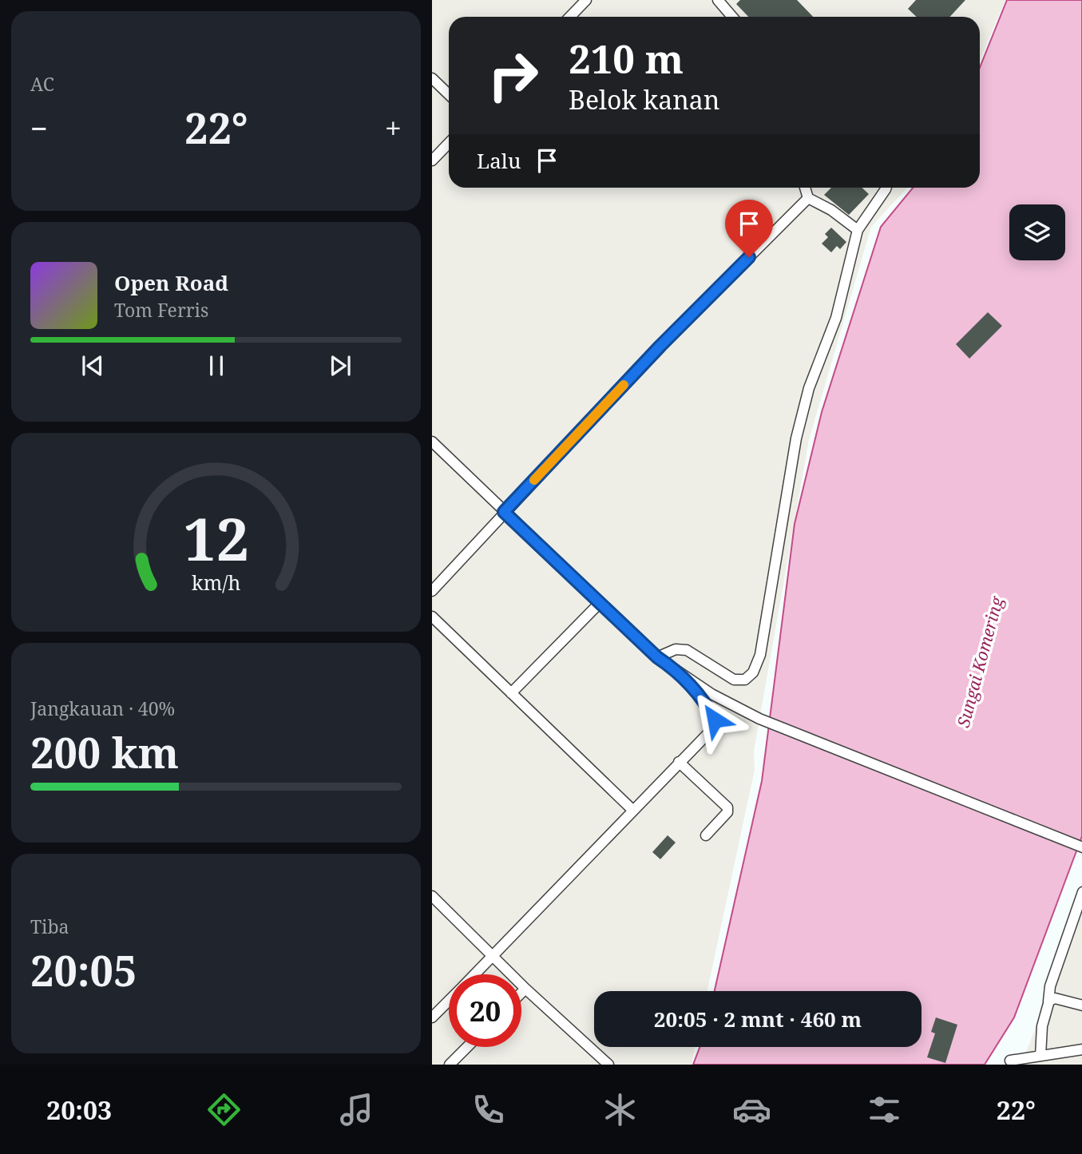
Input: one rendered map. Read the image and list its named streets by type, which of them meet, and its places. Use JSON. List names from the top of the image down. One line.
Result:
{"water":["Sungai Komering"],"page":{"tile":["AC",["Jangkauan · 40%","200 km"],["Tiba","20:05"]],"turn":["210 m","Belok kanan"],"heat":["−","22°","+"],"then":"Lalu","song":["Open Road","Tom Ferris"],"limit":"20","trip":"20:05 · 2 mnt · 460 m","tabs":["20:03","22°"],"gauge":["12","km/h"]}}
